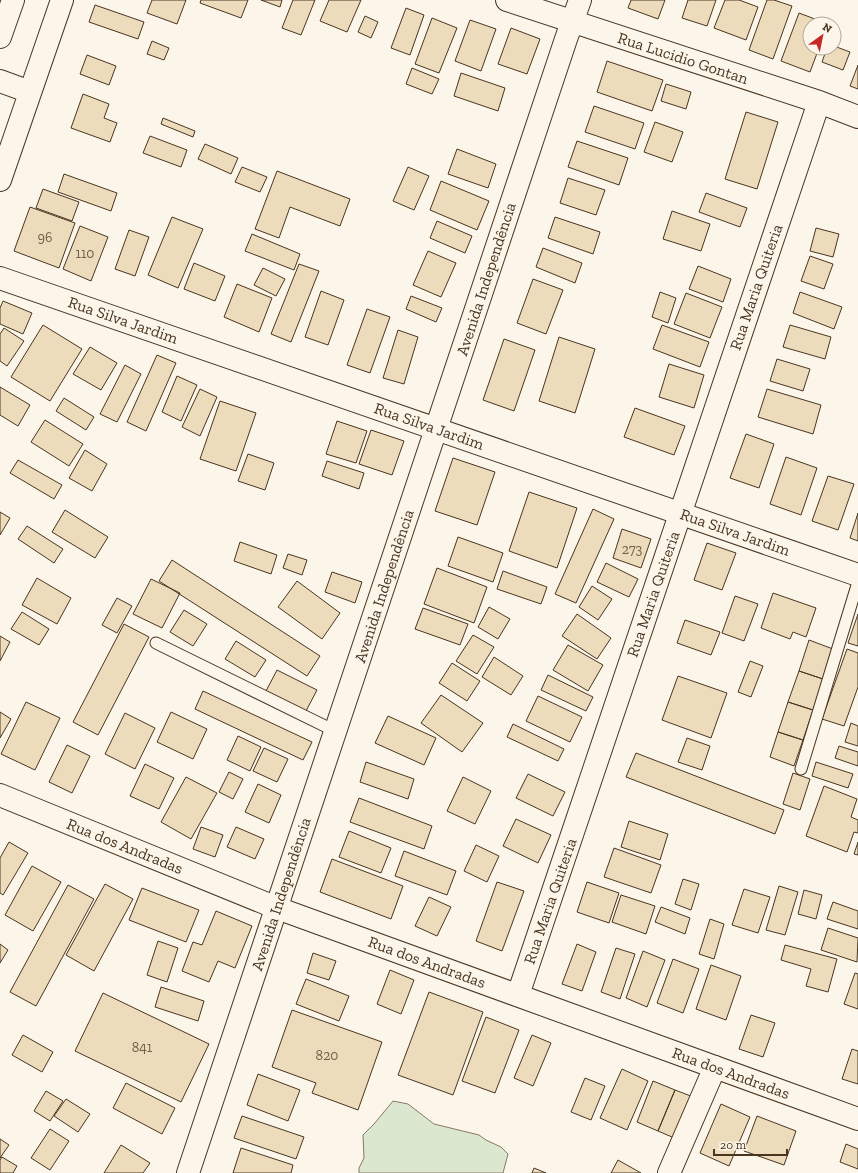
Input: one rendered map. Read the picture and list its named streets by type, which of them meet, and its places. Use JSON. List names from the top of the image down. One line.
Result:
{"streets":{"street":["Rua Lucidio Gontan","Avenida Independência","Rua Maria Quiteria","Rua Silva Jardim","Rua dos Andradas"]},"crossings":[["Rua Lucidio Gontan","Avenida Independência"],["Rua Lucidio Gontan","Rua Maria Quiteria"],["Avenida Independência","Rua Silva Jardim"],["Avenida Independência","Rua dos Andradas"],["Rua Maria Quiteria","Rua Silva Jardim"],["Rua Maria Quiteria","Rua dos Andradas"]],"house_numbers":["96","110","273","841","820"],"scale_bar":"20 m","north":"top right"}
